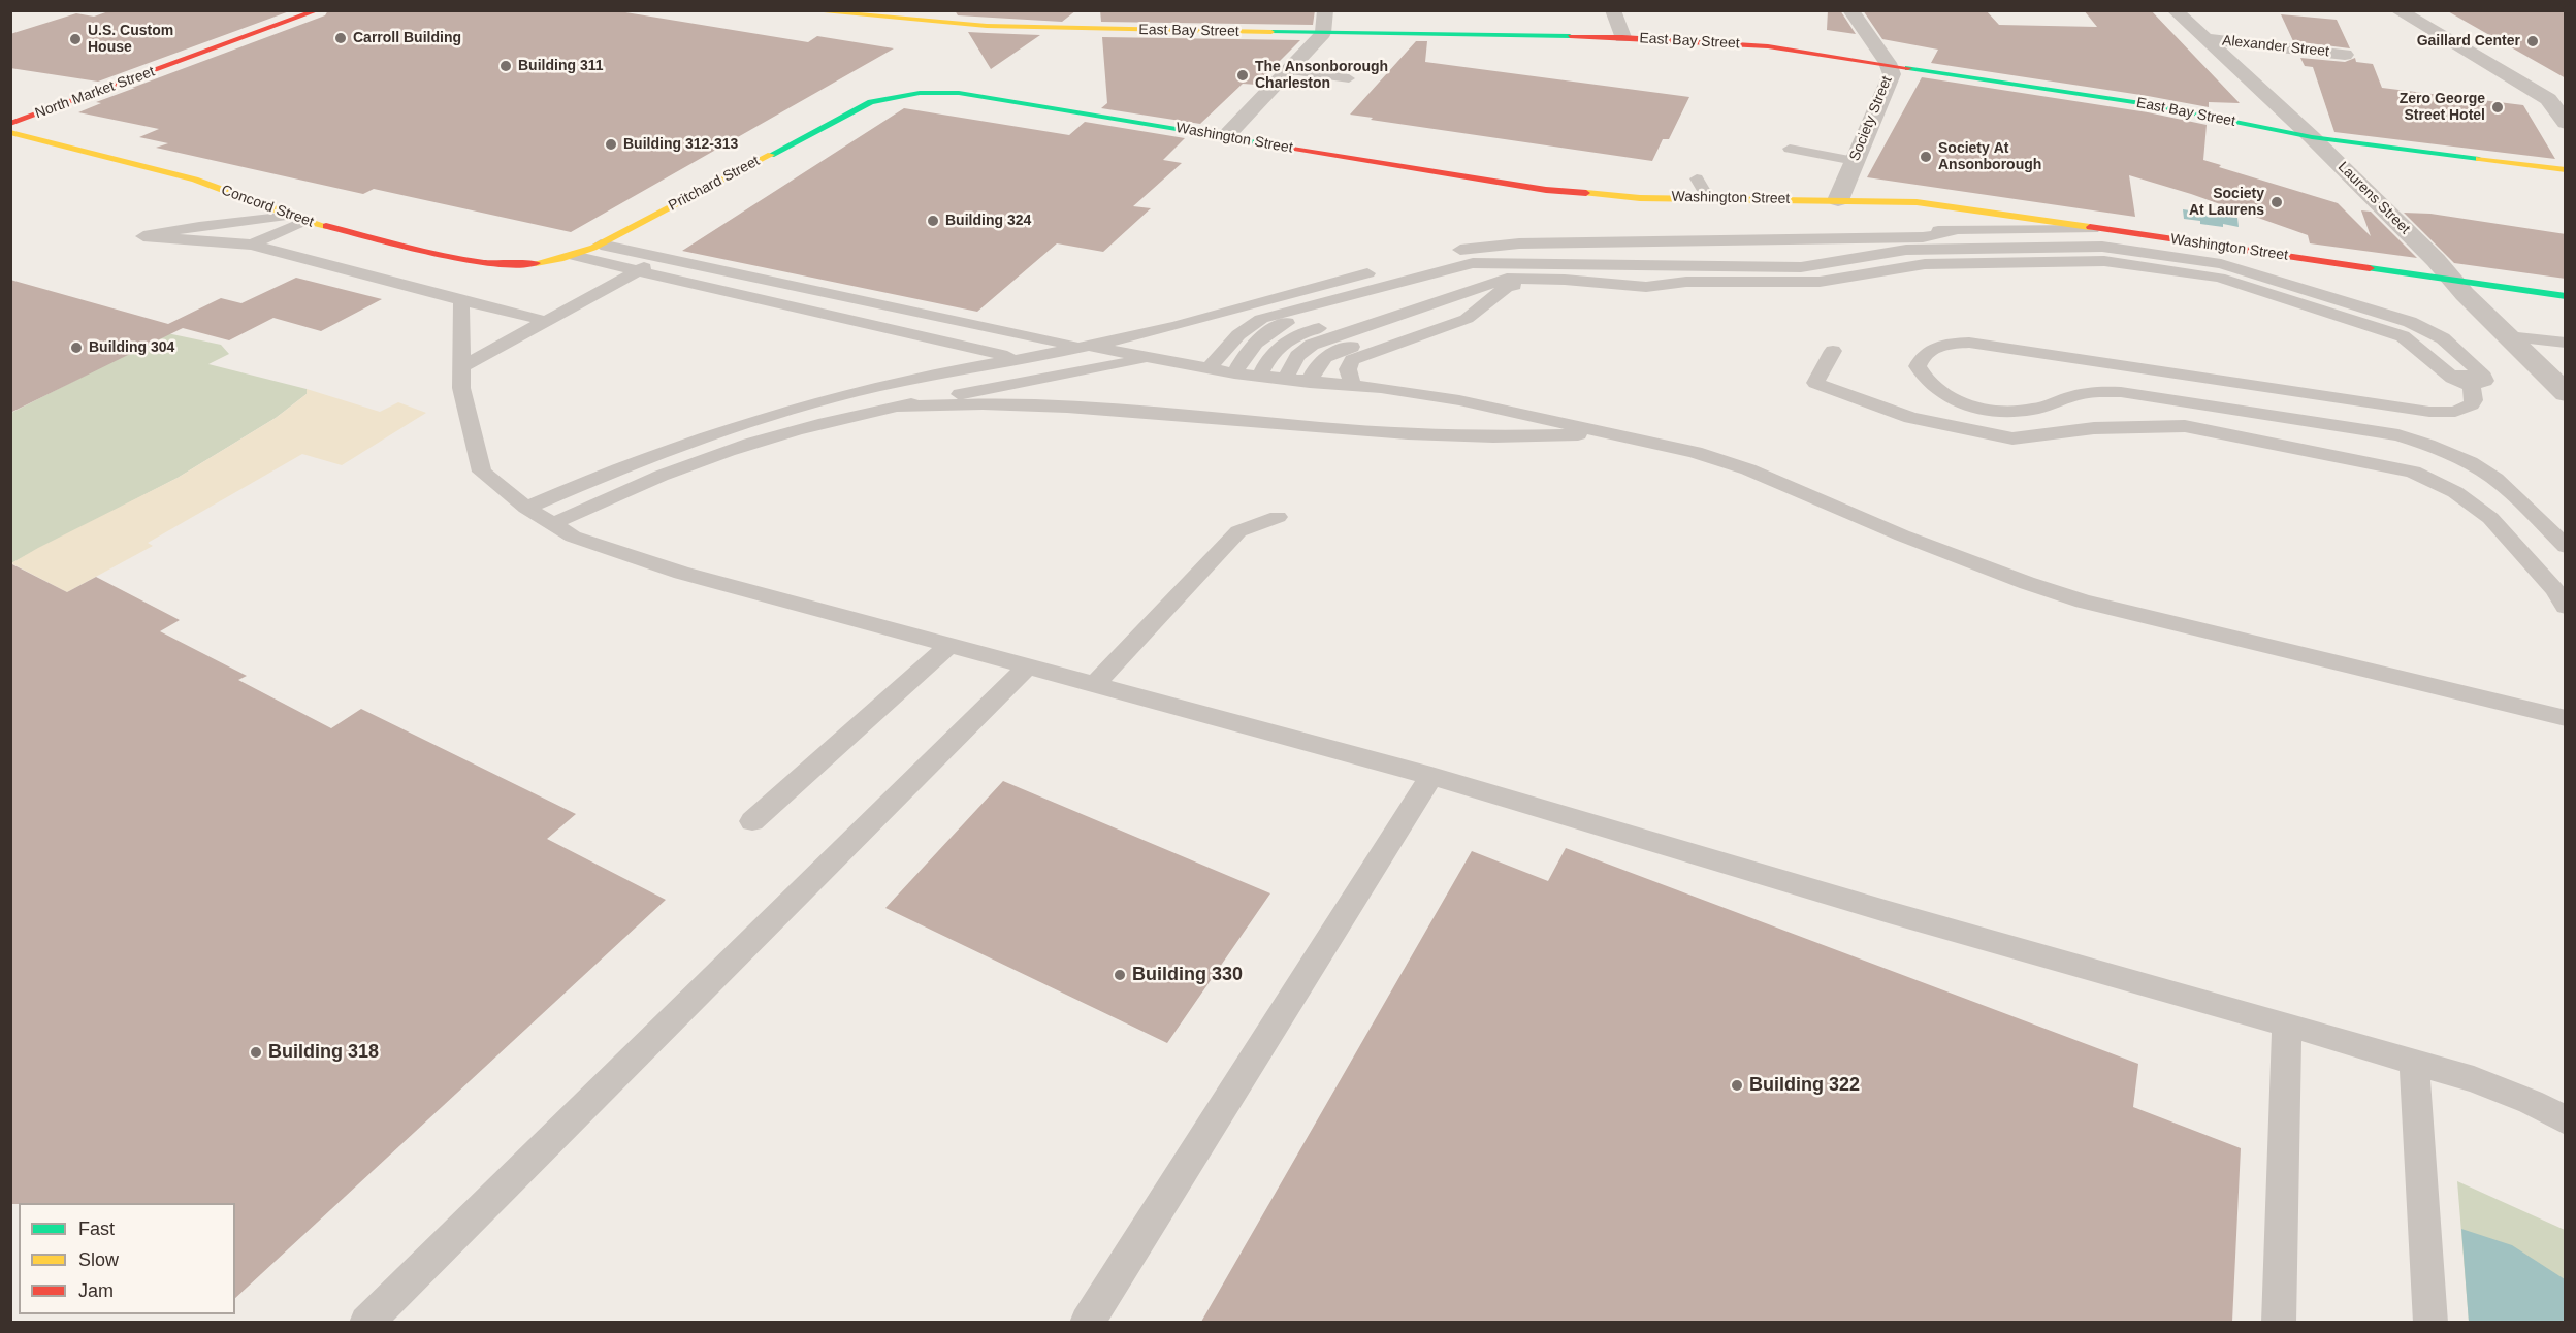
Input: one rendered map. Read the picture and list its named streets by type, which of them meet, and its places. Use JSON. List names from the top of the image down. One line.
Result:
{"streets":{"street":["East Bay Street","Alexander Street","North Market Street","Society Street","Washington Street","Pritchard Street","Laurens Street","Concord Street"]},"crossings":[["East Bay Street","Society Street"],["East Bay Street","Laurens Street"],["Alexander Street","Laurens Street"],["Society Street","Washington Street"],["Washington Street","Pritchard Street"],["Washington Street","Laurens Street"],["Pritchard Street","Concord Street"]],"places":["Carroll Building","U.S. Custom House","Gaillard Center","Building 311","The Ansonborough Charleston","Zero George Street Hotel","Building 312-313","Society At Ansonborough","Society At Laurens","Building 324","Building 304","Building 330","Building 318","Building 322"],"legend":["Fast","Slow","Jam"]}
